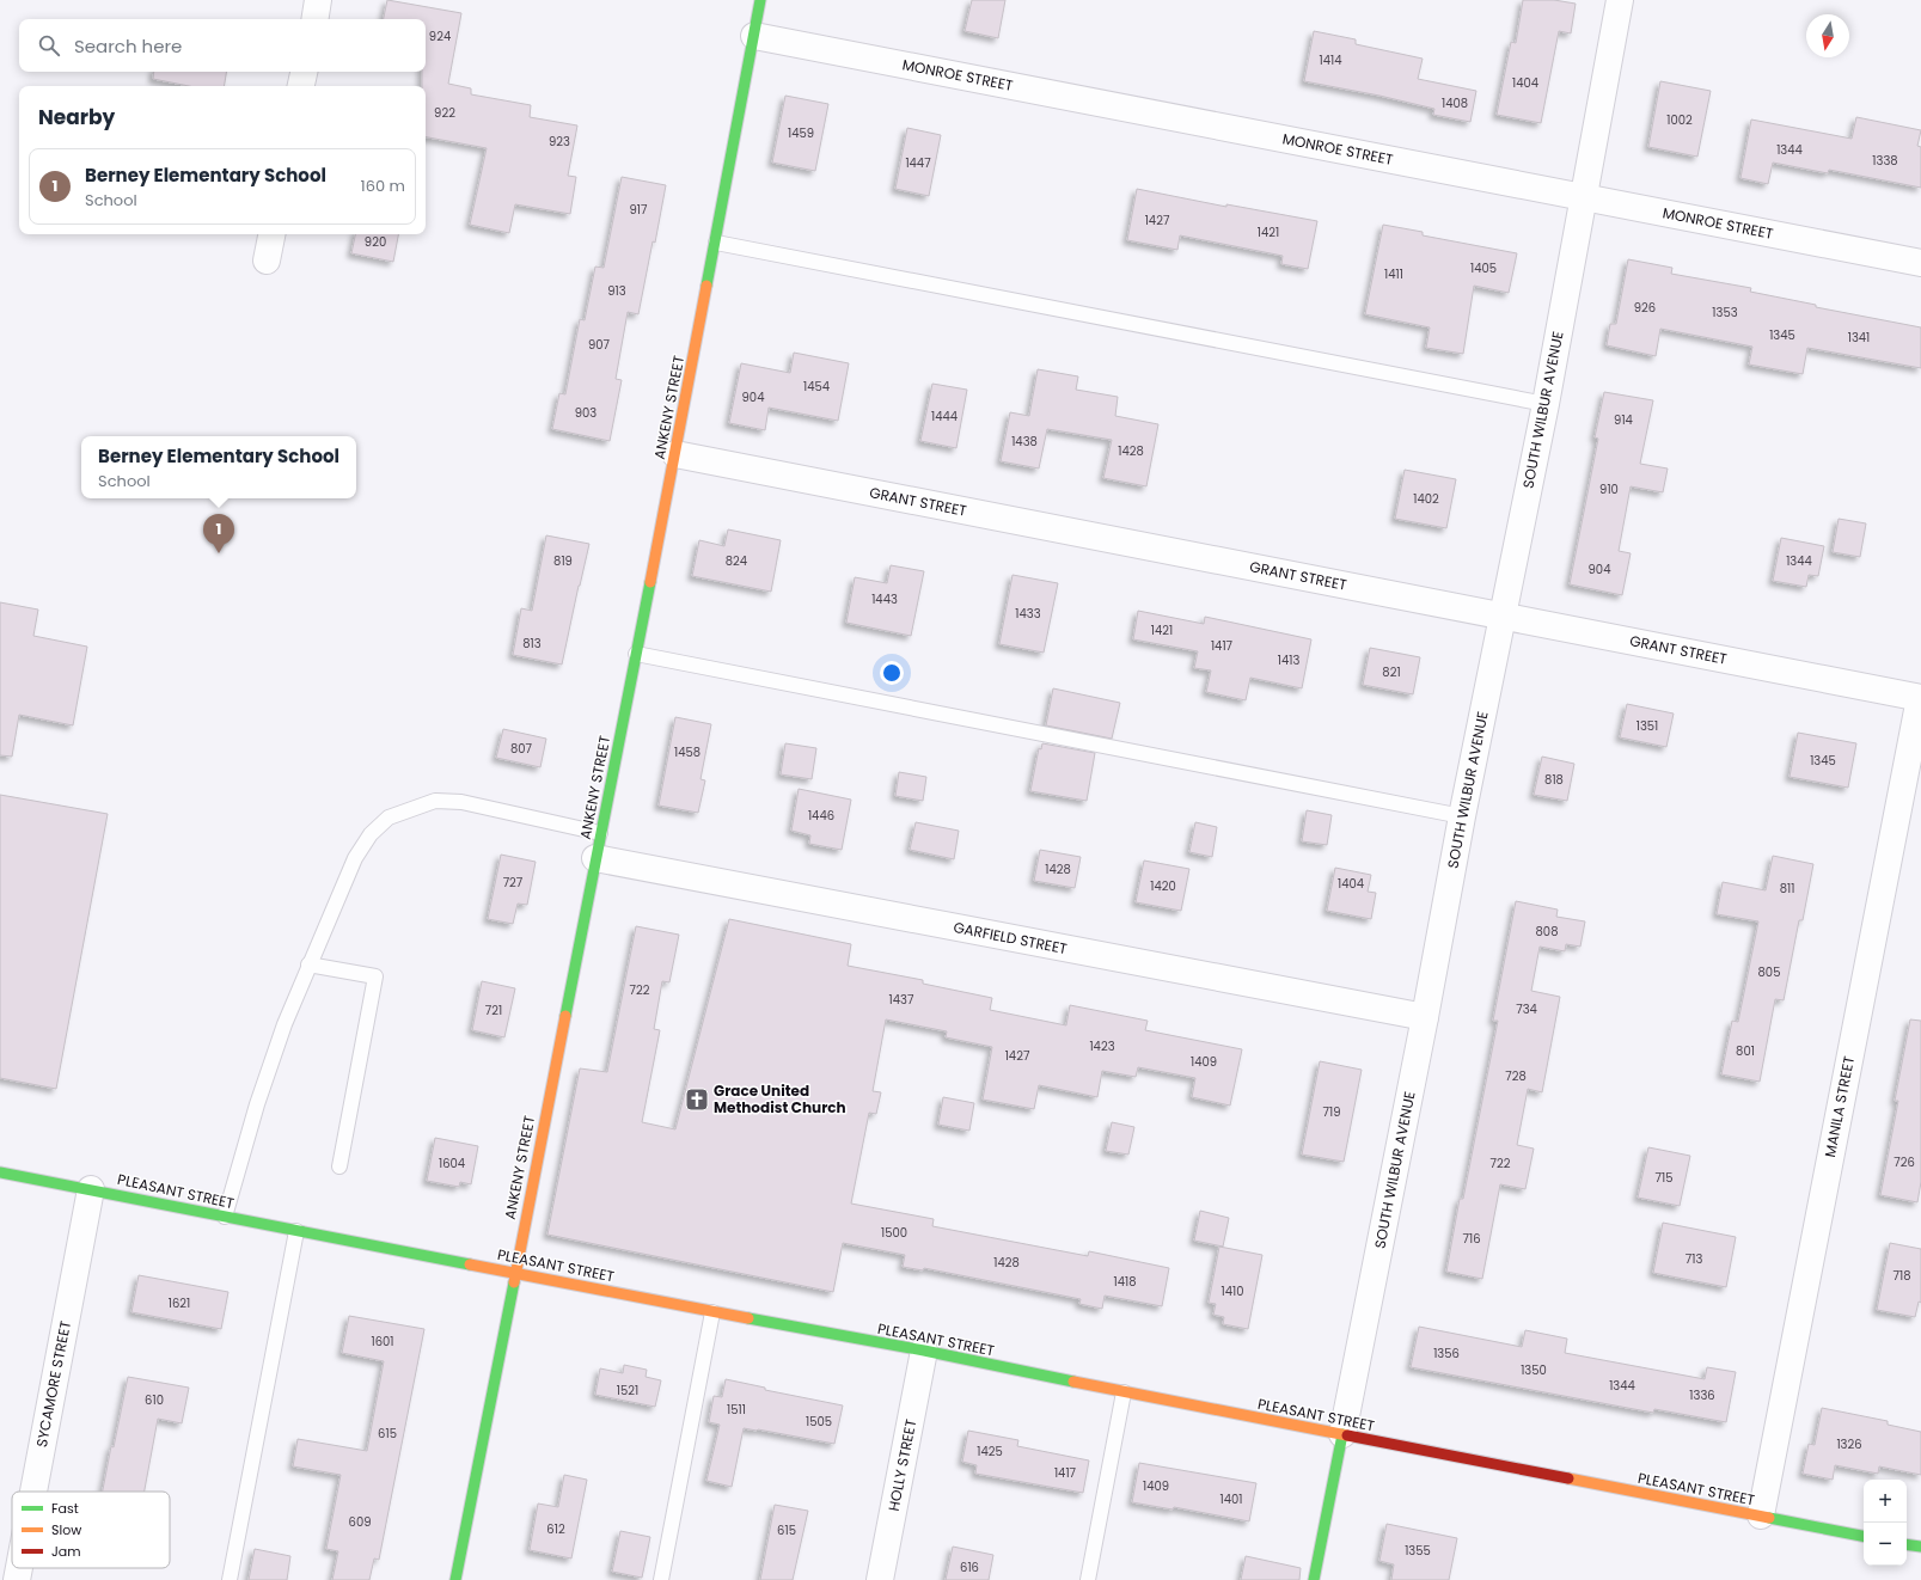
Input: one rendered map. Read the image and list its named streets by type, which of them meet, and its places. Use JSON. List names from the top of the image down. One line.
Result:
{"streets":{"main road":["ANKENY STREET","SOUTH WILBUR AVENUE","PLEASANT STREET"],"street":["MONROE STREET","GRANT STREET","GARFIELD STREET","MANILA STREET","SYCAMORE STREET","HOLLY STREET"]},"crossings":[["MONROE STREET","ANKENY STREET"],["MONROE STREET","SOUTH WILBUR AVENUE"],["ANKENY STREET","GRANT STREET"],["ANKENY STREET","GARFIELD STREET"],["ANKENY STREET","PLEASANT STREET"],["SOUTH WILBUR AVENUE","GRANT STREET"],["SOUTH WILBUR AVENUE","GARFIELD STREET"],["SOUTH WILBUR AVENUE","PLEASANT STREET"],["GRANT STREET","MANILA STREET"],["MANILA STREET","PLEASANT STREET"],["PLEASANT STREET","SYCAMORE STREET"],["PLEASANT STREET","HOLLY STREET"]],"places":{"church":["Grace United Methodist Church"]},"house_numbers":["924","1414","1404","1408","922","1002","1459","923","1344","1338","1447","917","1427","1421","920","1405","1411","913","926","1353","1345","1341","907","1454","904","903","1444","914","1438","1428","910","1402","819","824","1344","904","1443","1433","1421","813","1417","1413","821","1351","807","1458","1345","818","1446","1428","727","1404","1420","811","808","805","722","1437","734","721","1423","801","1427","1409","728","719","726","1604","722","715","1500","716","713","1428","718","1418","1410","1621","1601","1356","1350","1344","1521","1336","610","1511","1505","615","1326","1425","1417","1409","1401","609","612","615","1355","616"],"legend":["Fast","Slow","Jam"],"north":"bottom","page":{"search":"Search here","heading":"Nearby","list":[{"mark":"1","name":"Berney Elementary School","note":"School","value":"160 m"}],"popup":["Berney Elementary School","School"],"pins":"1","map_buttons":["+","−"]}}
